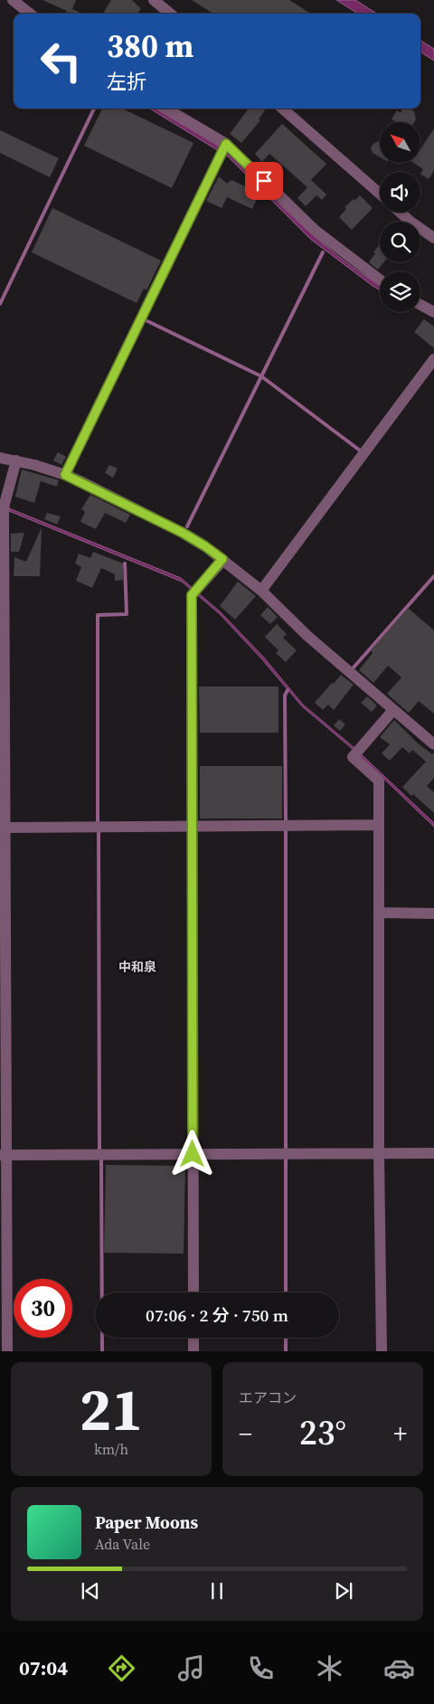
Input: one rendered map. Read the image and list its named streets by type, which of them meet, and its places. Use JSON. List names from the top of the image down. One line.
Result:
{"districts":["中和泉"],"north":"top left","page":{"turn":["380 m","左折"],"limit":"30","trip":"07:06 · 2 分 · 750 m","tile":[["21","km/h"],"エアコン"],"heat":["−","23°","+"],"song":["Paper Moons","Ada Vale"],"tabs":"07:04"}}
